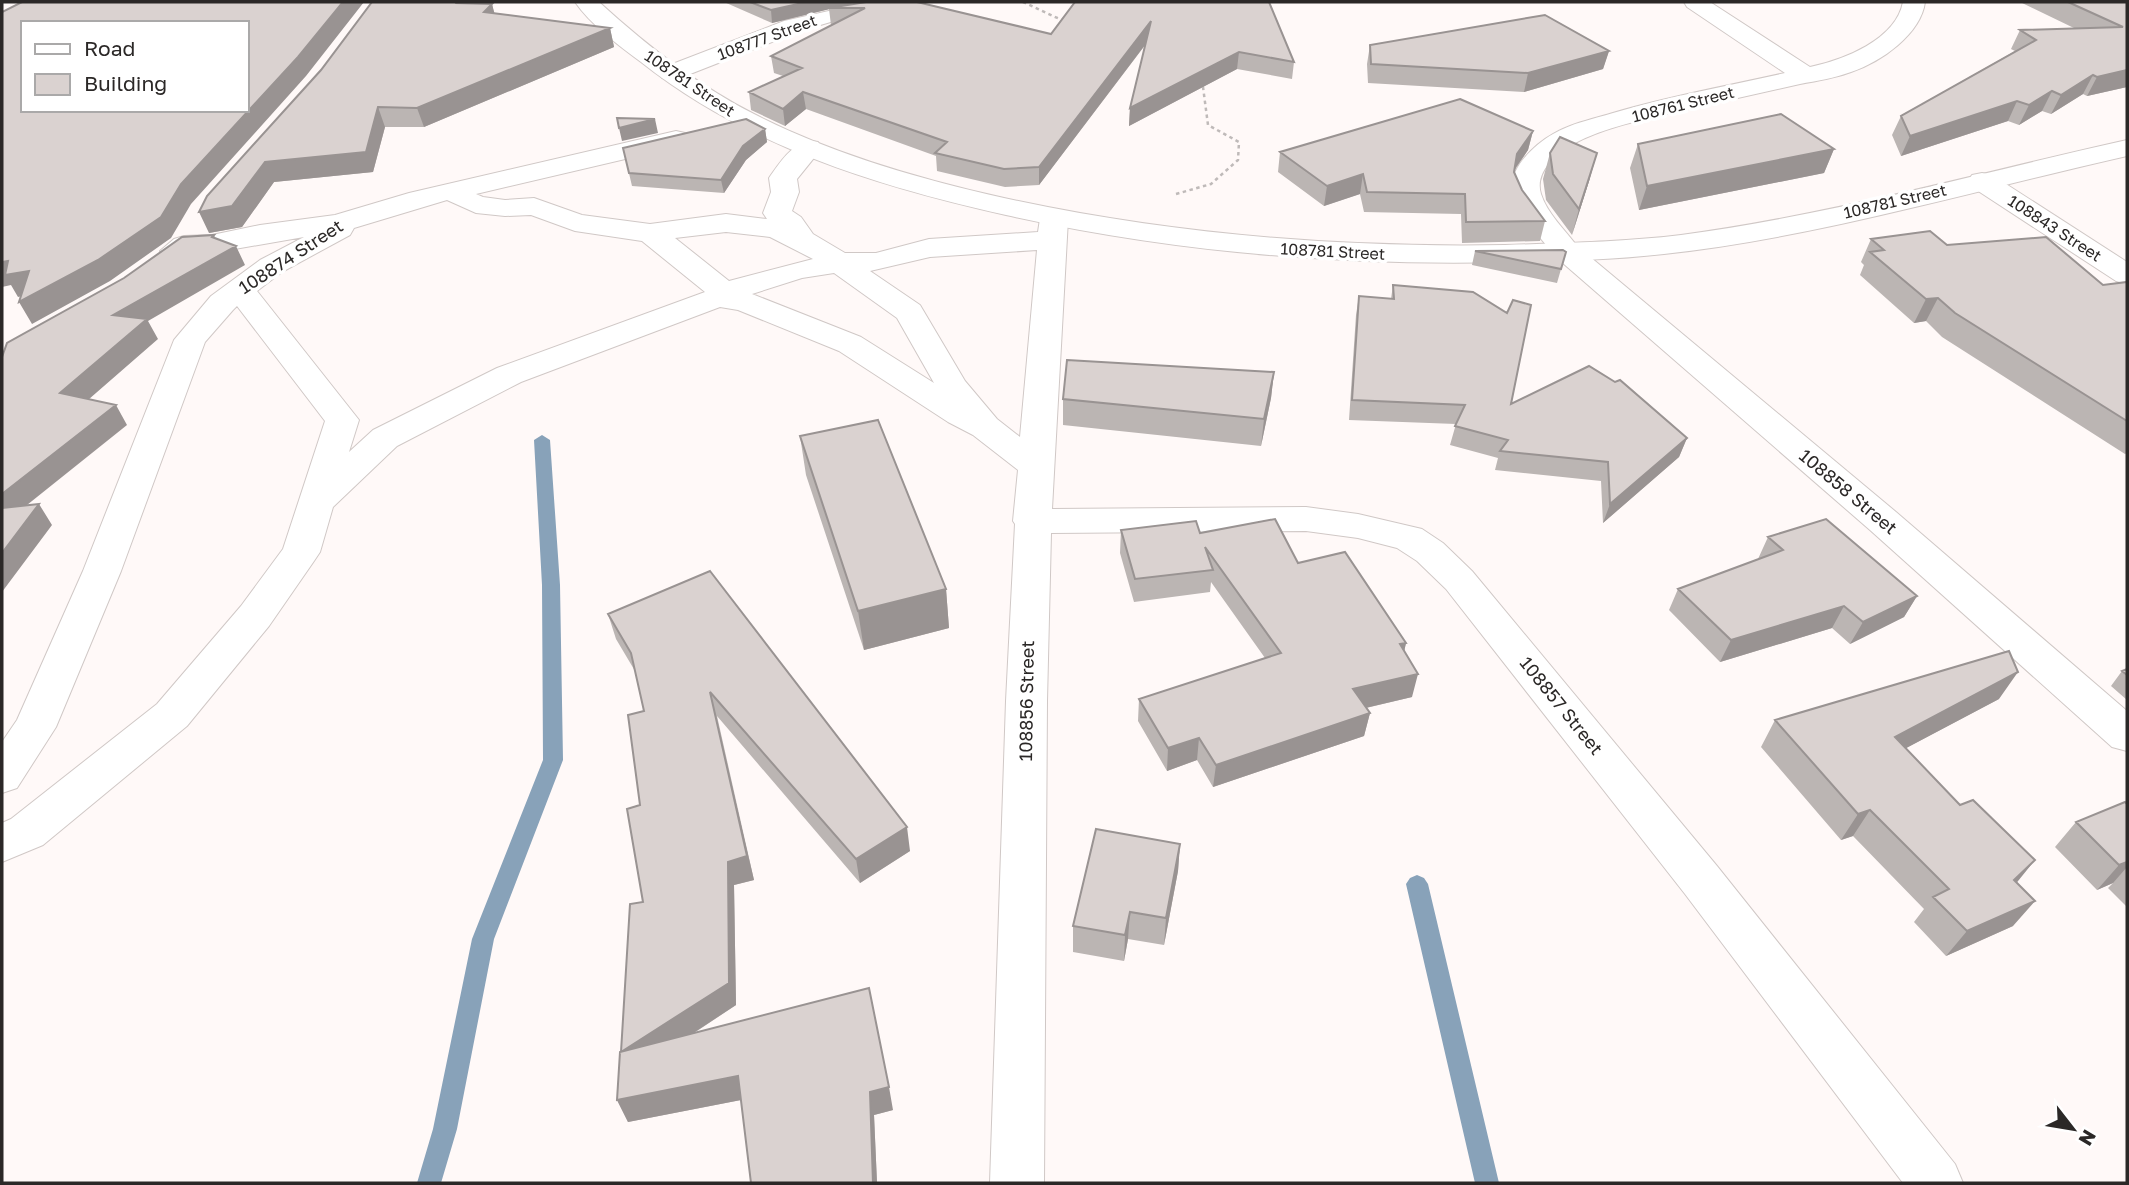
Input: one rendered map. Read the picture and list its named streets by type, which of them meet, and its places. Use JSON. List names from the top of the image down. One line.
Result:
{"streets":{"street":["108777 Street","108781 Street","108761 Street","108843 Street","108874 Street","108858 Street","108856 Street","108857 Street"]},"crossings":[["108777 Street","108781 Street"],["108781 Street","108761 Street"],["108781 Street","108843 Street"],["108781 Street","108874 Street"],["108781 Street","108858 Street"],["108781 Street","108856 Street"],["108761 Street","108858 Street"],["108856 Street","108857 Street"]],"legend":["Road","Building"],"north":"bottom right"}
